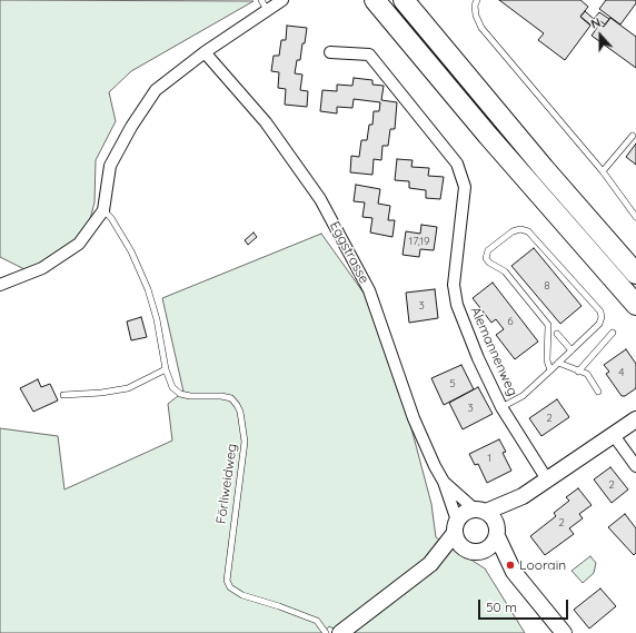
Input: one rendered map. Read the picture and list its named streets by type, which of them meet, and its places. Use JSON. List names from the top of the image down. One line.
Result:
{"streets":{"street":["Eggstrasse","Alemannenweg"],"lane":["Förliweidweg"]},"places":["Loorain"],"house_numbers":["17,19","8","3","6","4","5","3","2","1","2","2"],"scale_bar":"50 m","north":"top"}
